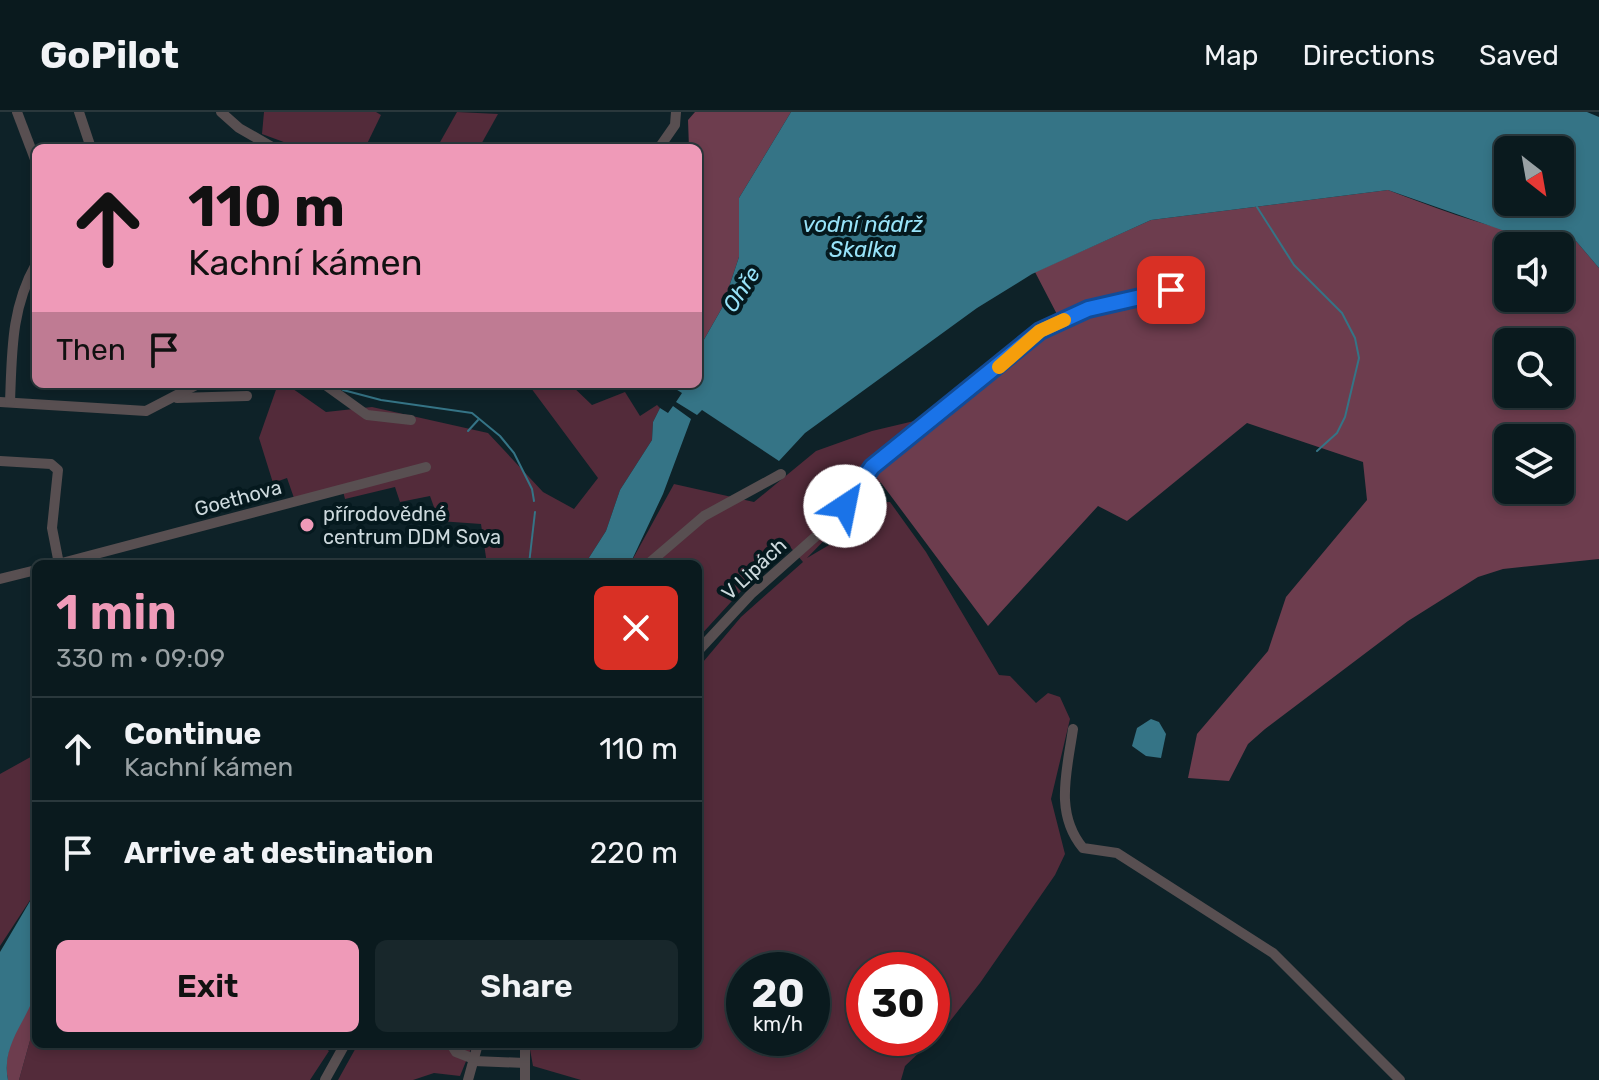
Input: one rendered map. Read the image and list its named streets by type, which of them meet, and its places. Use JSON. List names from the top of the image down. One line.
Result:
{"streets":{"street":["Goethova","V Lipách"]},"water":["vodní nádrž Skalka","Ohře"],"places":["přírodovědné centrum DDM Sova"],"north":"bottom right","page":{"header":"GoPilot","nav":["Map","Directions","Saved"],"turn":["110 m","Kachní kámen"],"then":"Then","heading":["1 min","330 m · 09:09"],"list":[{"name":"Continue","note":"Kachní kámen","value":"110 m"},{"name":"Arrive at destination","value":"220 m"}],"buttons":["Exit","Share"],"speed":"20 km/h","limit":"30"}}
